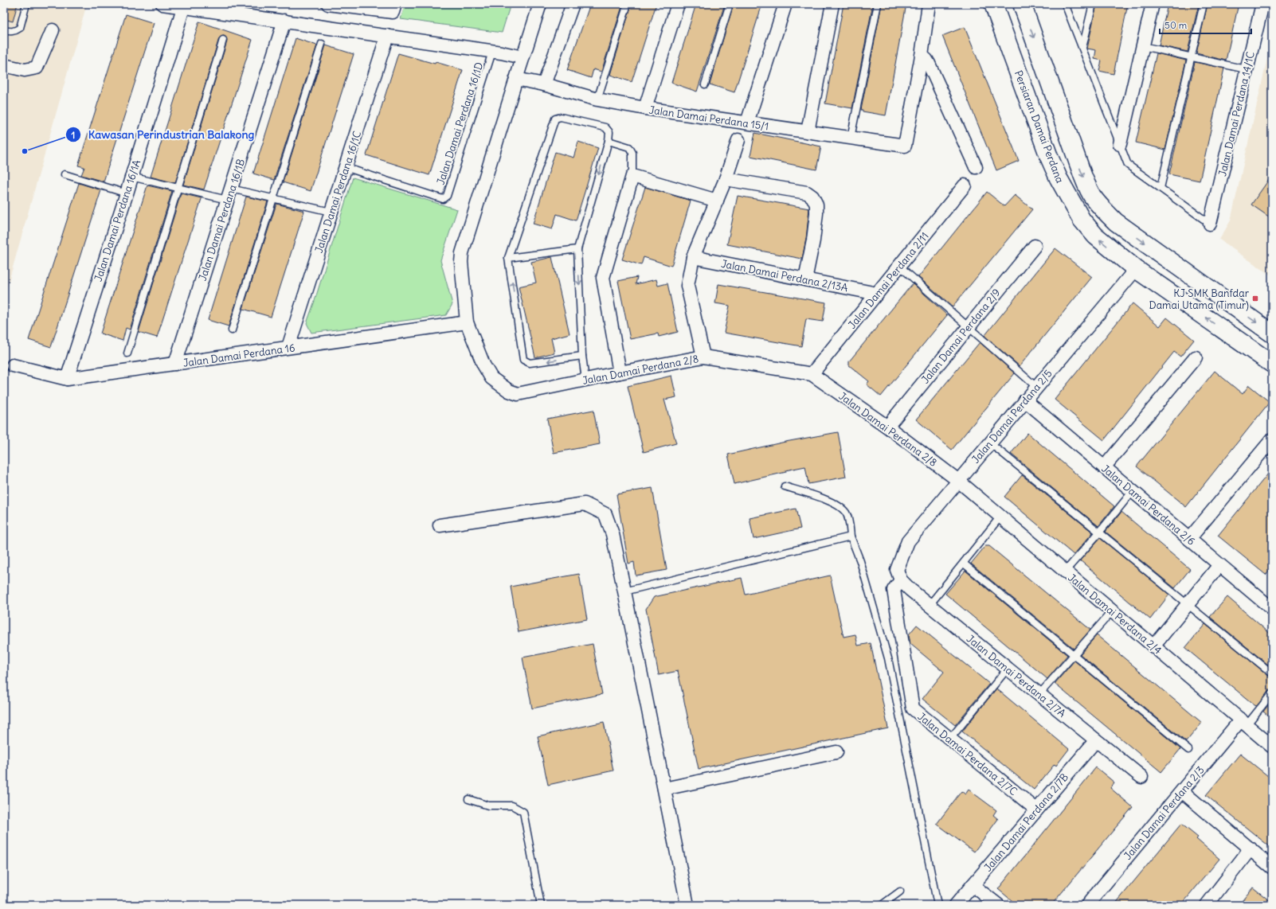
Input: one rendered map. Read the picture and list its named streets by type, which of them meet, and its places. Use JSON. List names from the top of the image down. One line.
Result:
{"streets":{"main road":["Persiaran Damai Perdana"],"street":["Jalan Damai Perdana 14/1C","Jalan Damai Perdana 15/1","Jalan Damai Perdana 16/1C","Jalan Damai Perdana 16/1B","Jalan Damai Perdana 16/1A","Jalan Damai Perdana 2/13A","Jalan Damai Perdana 2/11","Jalan Damai Perdana 2/9","Jalan Damai Perdana 16","Jalan Damai Perdana 2/8","Jalan Damai Perdana 2/5","Jalan Damai Perdana 2/6","Jalan Damai Perdana 2/4","Jalan Damai Perdana 2/7A","Jalan Damai Perdana 2/7C","Jalan Damai Perdana 2/3","Jalan Damai Perdana 2/7B"],"lane":["Jalan Damai Perdana 16/1D"]},"crossings":[["Jalan Damai Perdana 16/1D","Jalan Damai Perdana 16/1C"],["Persiaran Damai Perdana","Jalan Damai Perdana 2/5"],["Jalan Damai Perdana 16/1C","Jalan Damai Perdana 16"],["Jalan Damai Perdana 16/1B","Jalan Damai Perdana 16"],["Jalan Damai Perdana 16/1A","Jalan Damai Perdana 16"],["Jalan Damai Perdana 2/13A","Jalan Damai Perdana 2/11"],["Jalan Damai Perdana 2/11","Jalan Damai Perdana 2/8"],["Jalan Damai Perdana 2/9","Jalan Damai Perdana 2/8"],["Jalan Damai Perdana 16","Jalan Damai Perdana 2/8"],["Jalan Damai Perdana 2/8","Jalan Damai Perdana 2/5"],["Jalan Damai Perdana 2/8","Jalan Damai Perdana 2/4"],["Jalan Damai Perdana 2/5","Jalan Damai Perdana 2/6"],["Jalan Damai Perdana 2/5","Jalan Damai Perdana 2/4"],["Jalan Damai Perdana 2/5","Jalan Damai Perdana 2/7A"],["Jalan Damai Perdana 2/5","Jalan Damai Perdana 2/7C"],["Jalan Damai Perdana 2/4","Jalan Damai Perdana 2/3"],["Jalan Damai Perdana 2/7A","Jalan Damai Perdana 2/7C"],["Jalan Damai Perdana 2/7A","Jalan Damai Perdana 2/7B"],["Jalan Damai Perdana 2/7C","Jalan Damai Perdana 2/7B"]],"places":{"other":["Kawasan Perindustrian Balakong"],"transit":["KJ SMK Banfdar Damai Utama (Timur)"]},"scale_bar":"50 m"}
